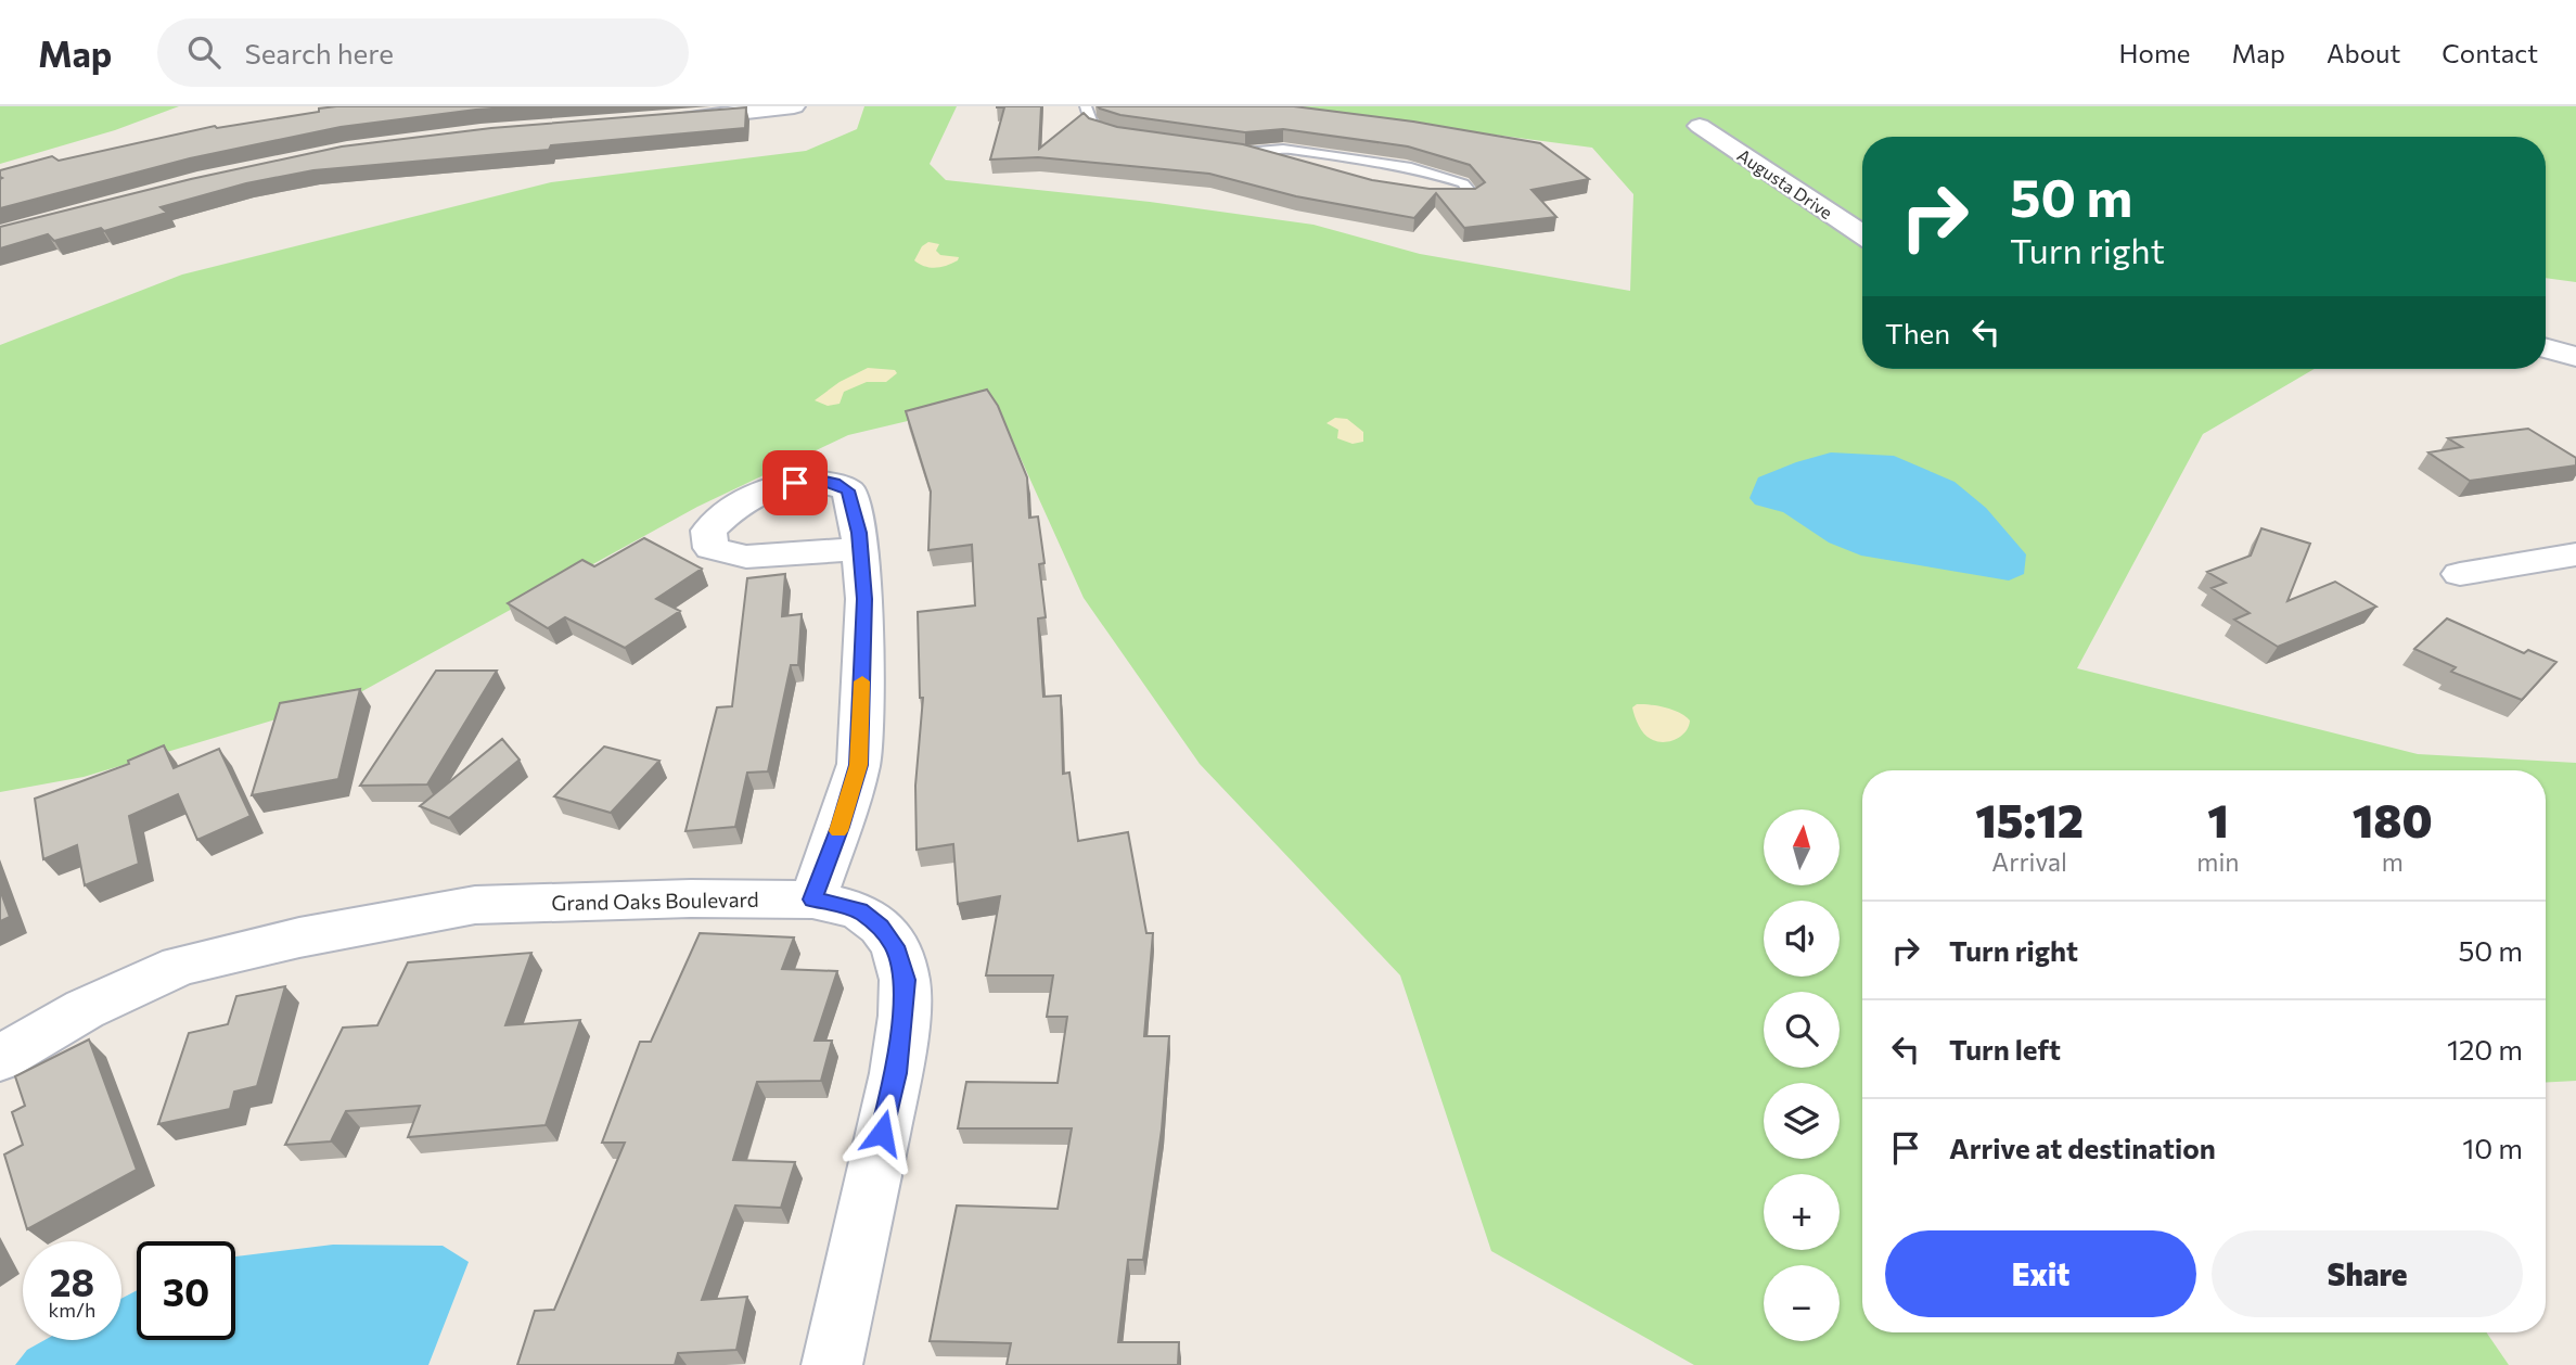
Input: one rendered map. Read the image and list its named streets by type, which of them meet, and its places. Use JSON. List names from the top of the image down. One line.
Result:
{"streets":{"street":["Augusta Drive","Grand Oaks Boulevard"]},"north":"top","page":{"header":"Map","search":"Search here","nav":["Home","Map","About","Contact"],"turn":["50 m","Turn right"],"then":"Then","eta":["15:12","Arrival","1","min","180","m"],"map_buttons":["+","−"],"list":[{"name":"Turn right","value":"50 m"},{"name":"Turn left","value":"120 m"},{"name":"Arrive at destination","value":"10 m"}],"buttons":["Exit","Share"],"speed":"28 km/h","limit":"30"}}
